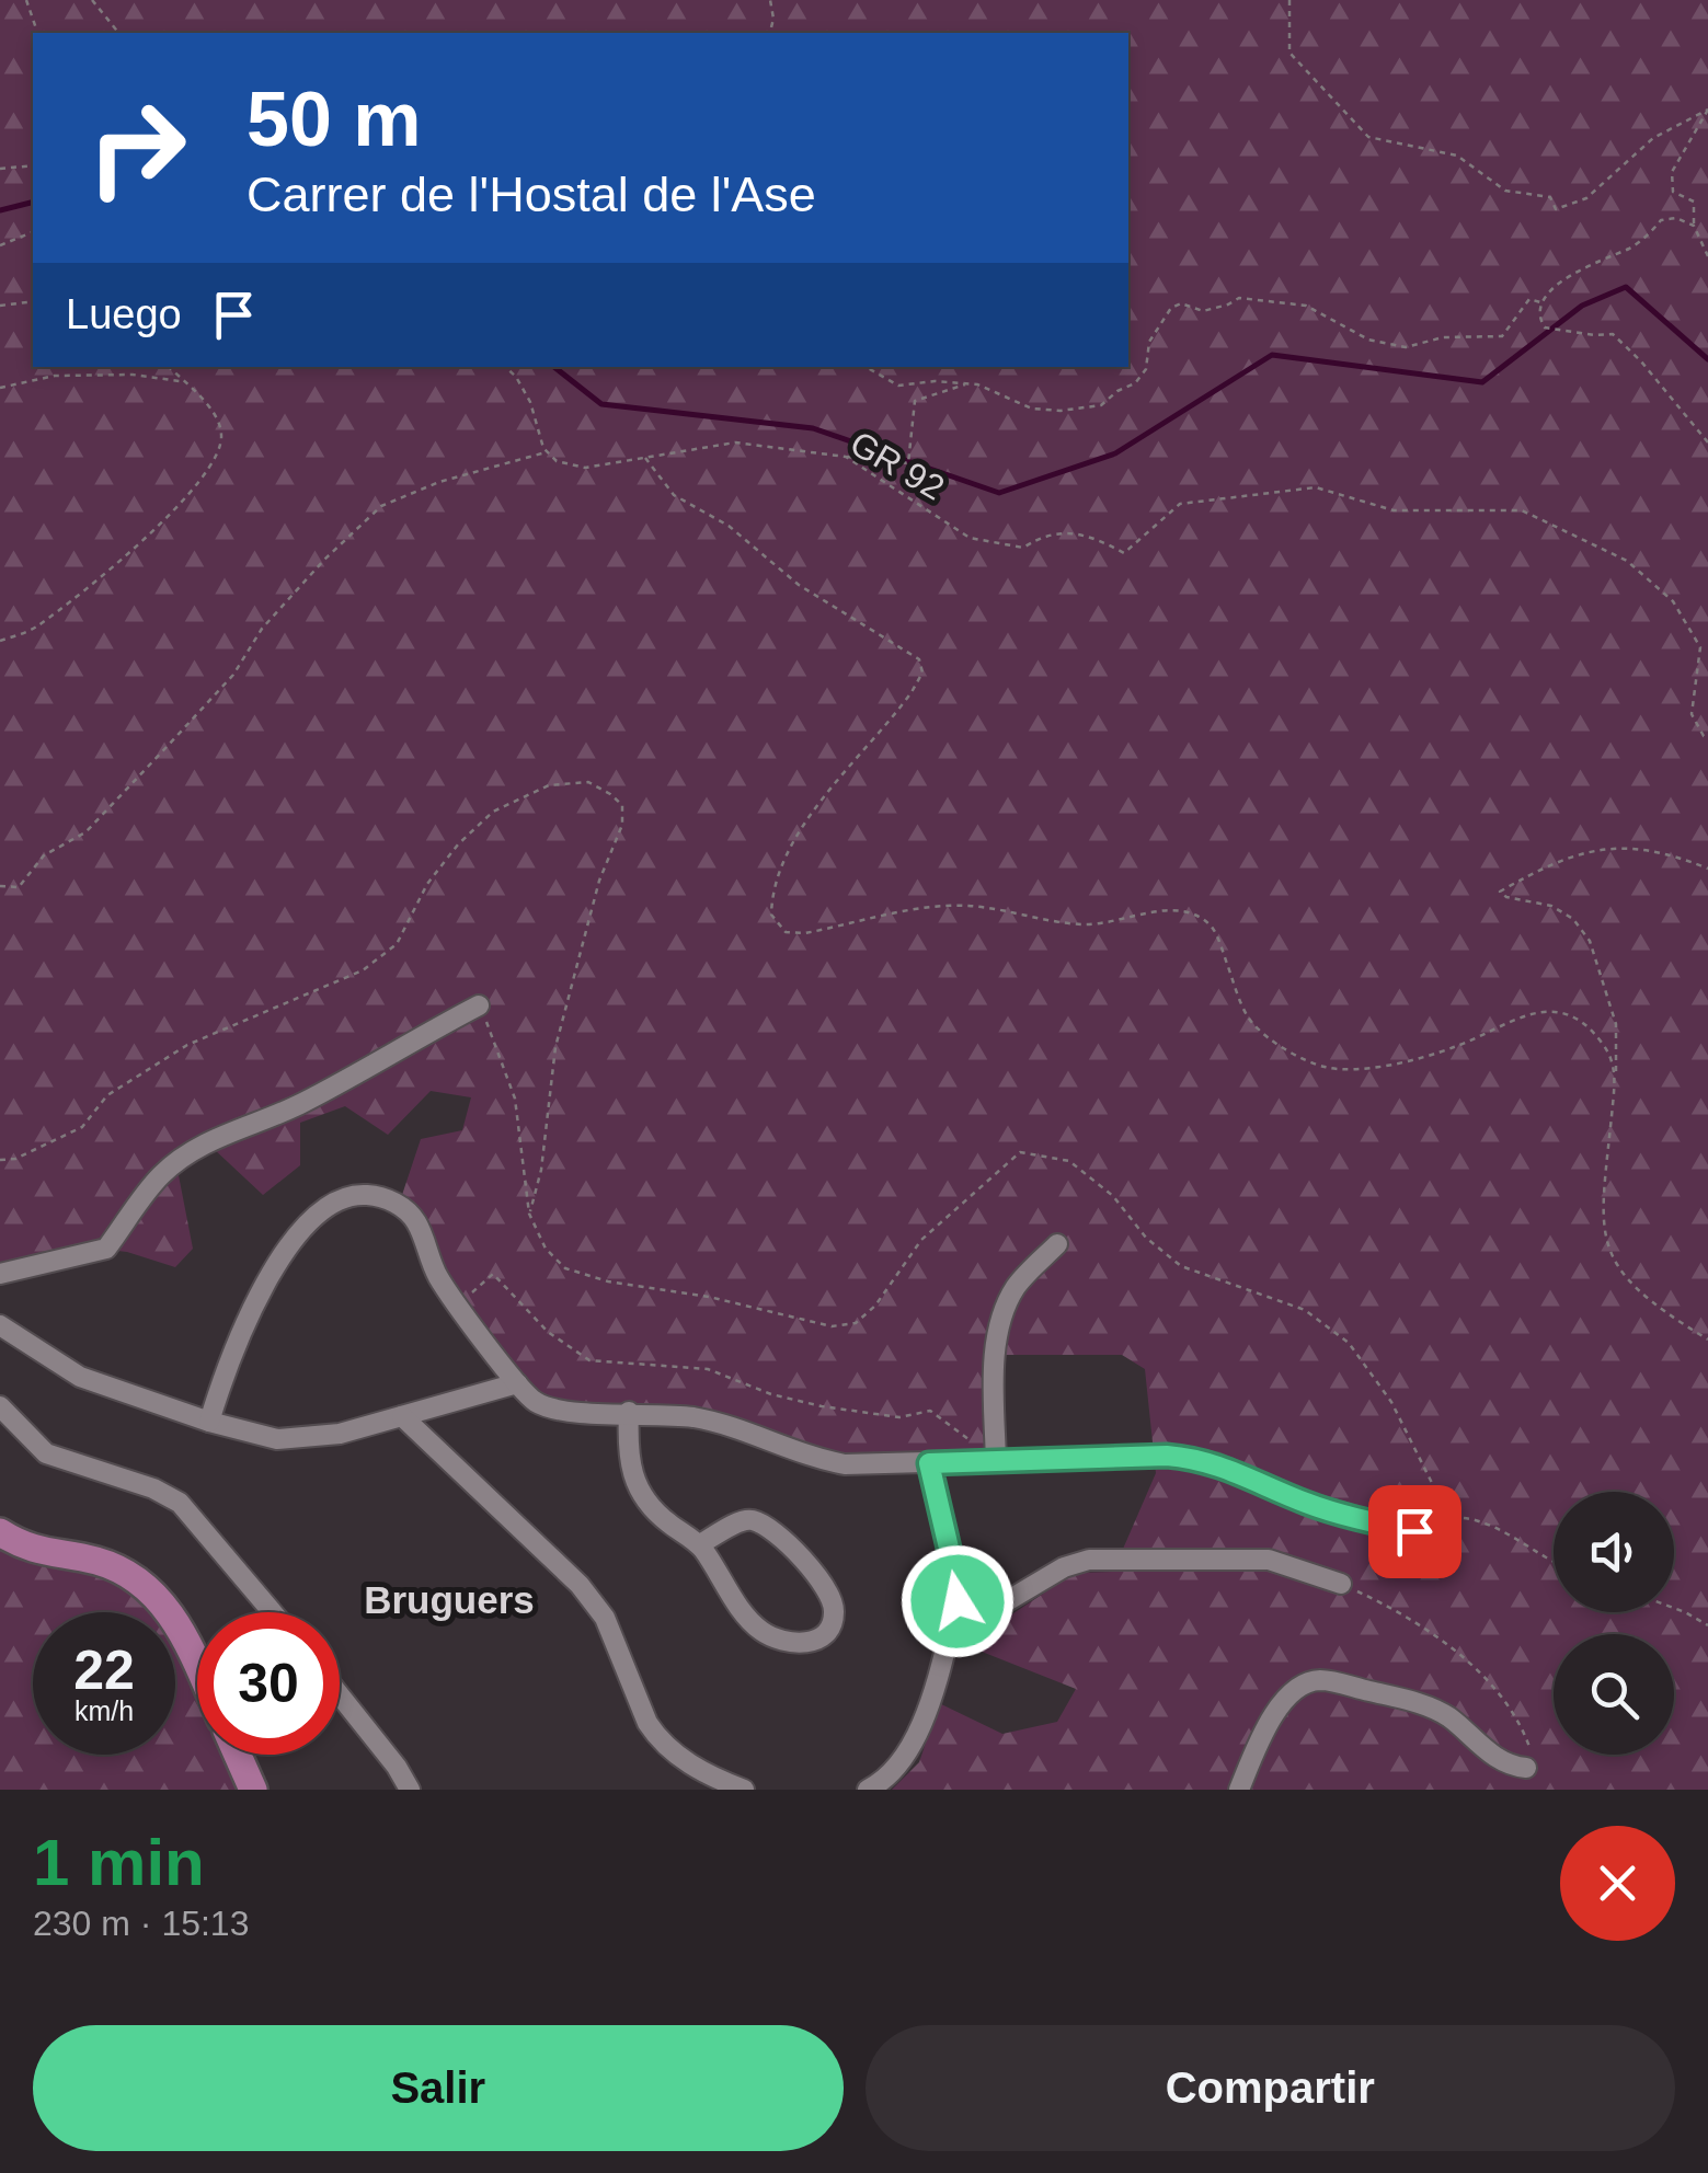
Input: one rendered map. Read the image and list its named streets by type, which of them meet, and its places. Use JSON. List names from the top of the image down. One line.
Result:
{"streets":{"path":["GR 92"]},"districts":["Bruguers"],"page":{"turn":["50 m","Carrer de l'Hostal de l'Ase"],"then":"Luego","speed":"22 km/h","limit":"30","heading":["1 min","230 m · 15:13"],"buttons":["Salir","Compartir"]}}
